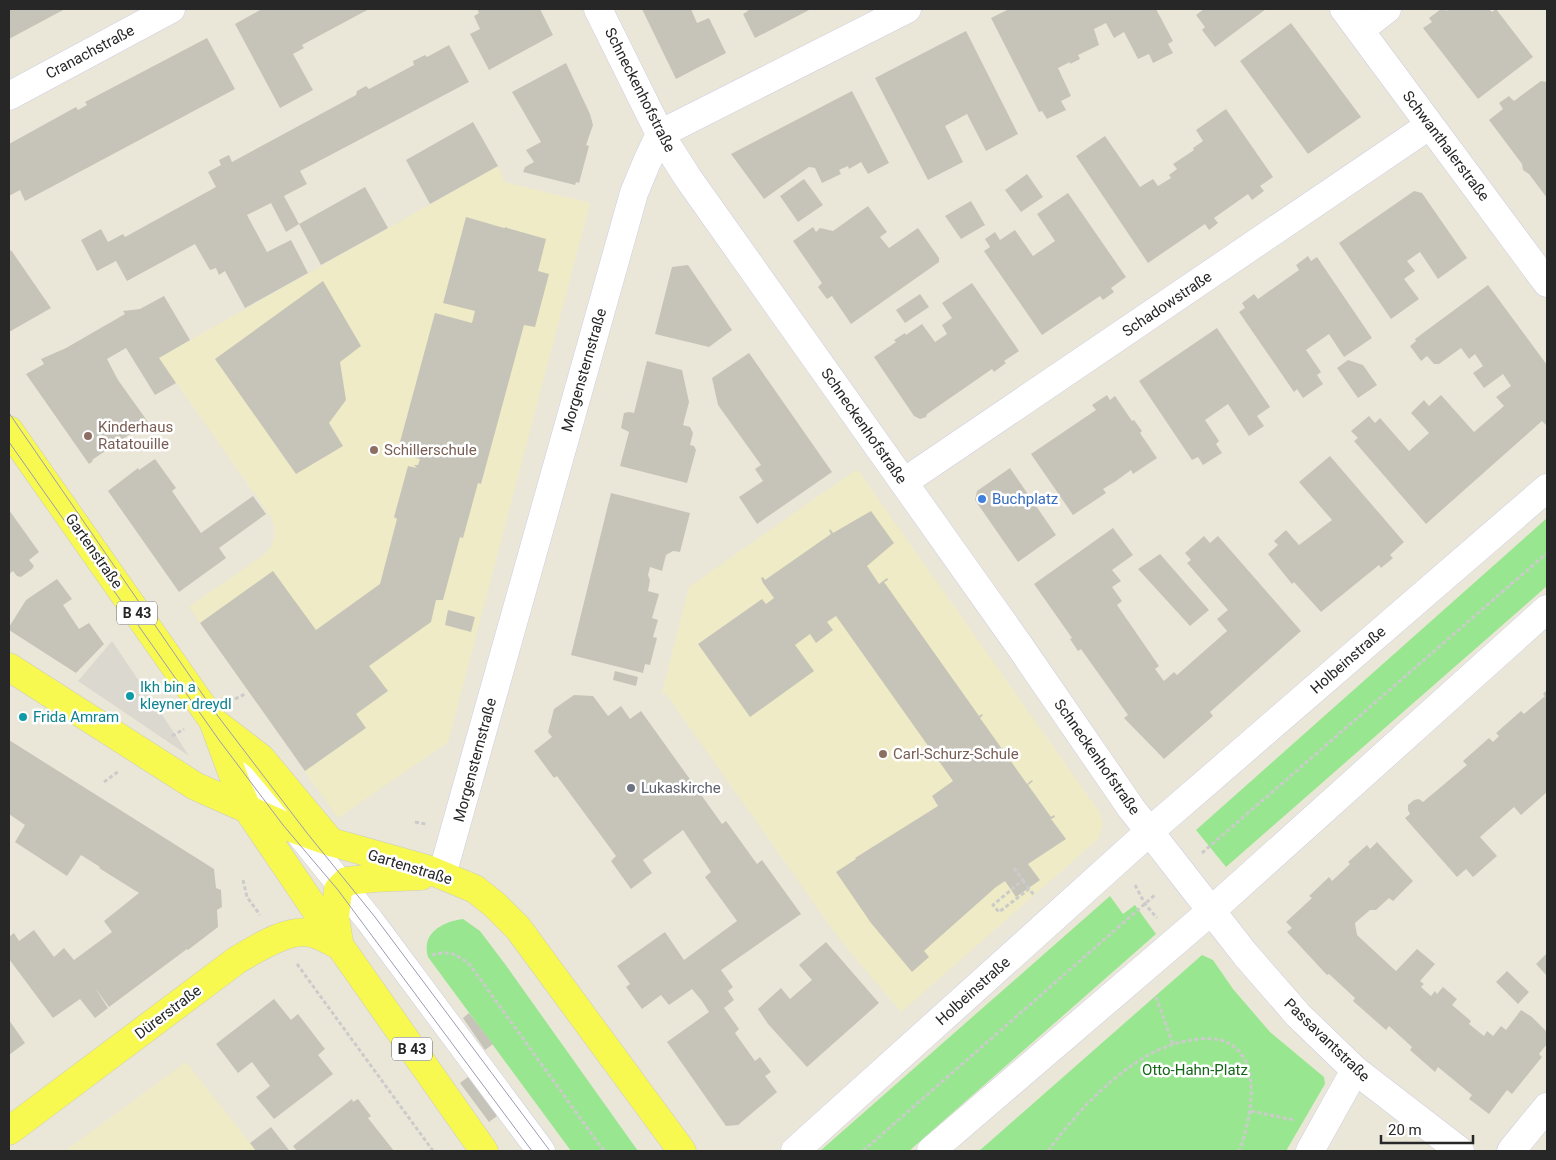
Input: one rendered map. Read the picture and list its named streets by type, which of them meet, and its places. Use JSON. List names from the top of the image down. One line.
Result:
{"streets":{"main road":["Gartenstraße","B 43","Dürerstraße"],"street":["Cranachstraße","Schneckenhofstraße","Schwanthalerstraße","Schadowstraße","Morgensternstraße","Holbeinstraße","Passavantstraße"]},"crossings":[["Schneckenhofstraße","Schadowstraße"],["Schneckenhofstraße","Morgensternstraße"],["Schneckenhofstraße","Holbeinstraße"],["Schwanthalerstraße","Schadowstraße"],["Morgensternstraße","Gartenstraße"],["Gartenstraße","Dürerstraße"]],"parks":["Otto-Hahn-Platz"],"places":["Kinderhaus Ratatouille","Schillerschule","Buchplatz","Ikh bin a kleyner dreydl","Frida Amram","Carl-Schurz-Schule","Lukaskirche"],"scale_bar":"20 m"}
